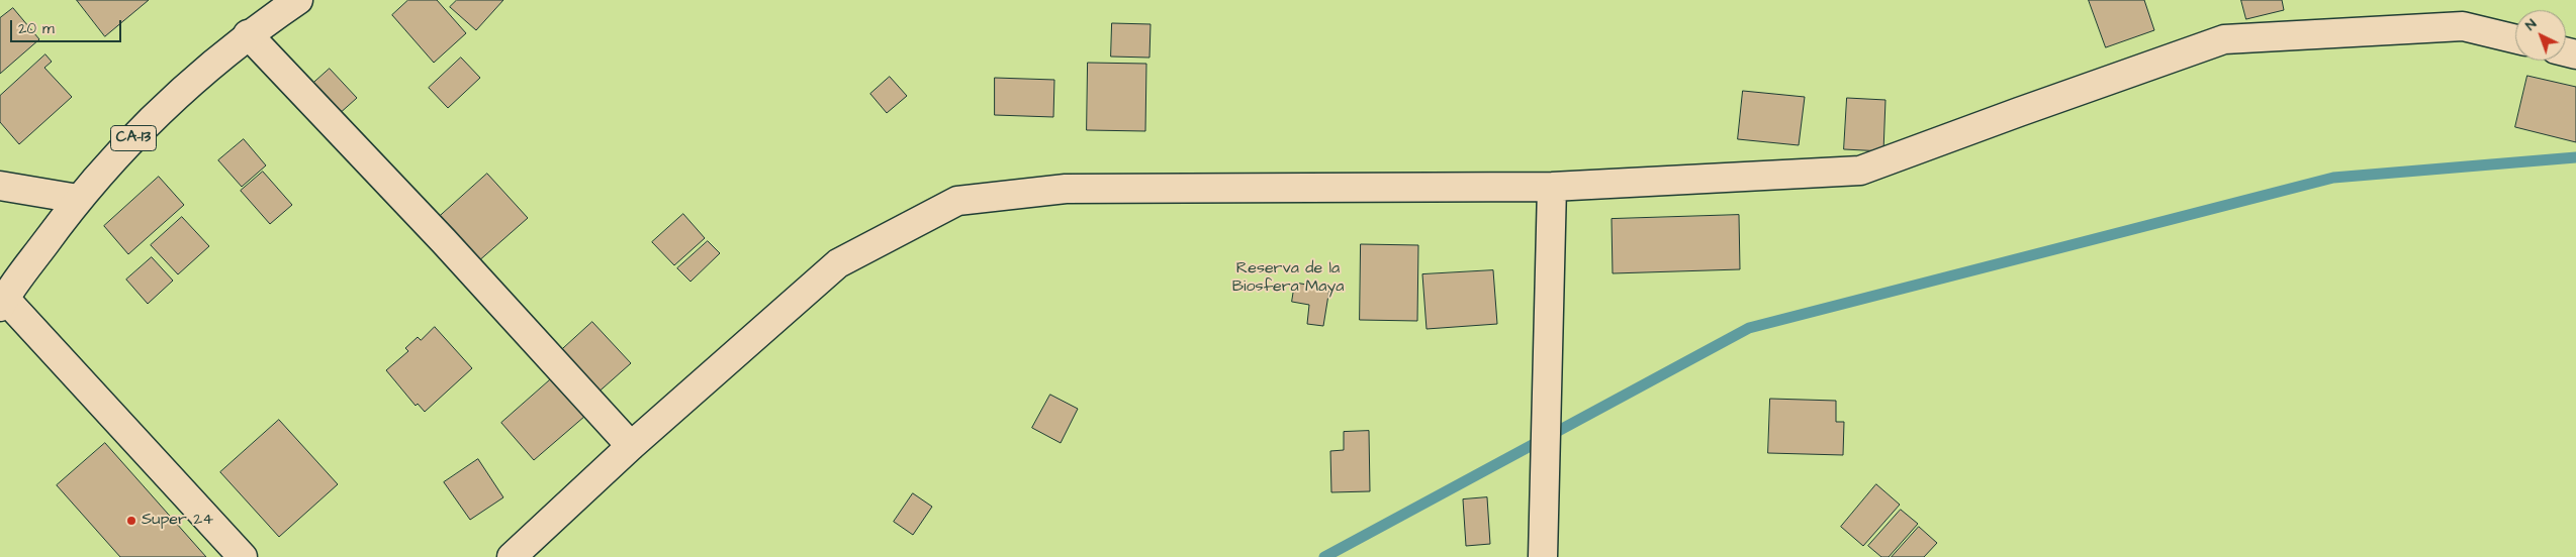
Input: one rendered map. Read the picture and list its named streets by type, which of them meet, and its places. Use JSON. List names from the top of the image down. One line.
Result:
{"streets":{"main road":["CA-13"]},"parks":["Reserva de la Biosfera Maya"],"places":["Super 24"],"scale_bar":"20 m","north":"top left"}
